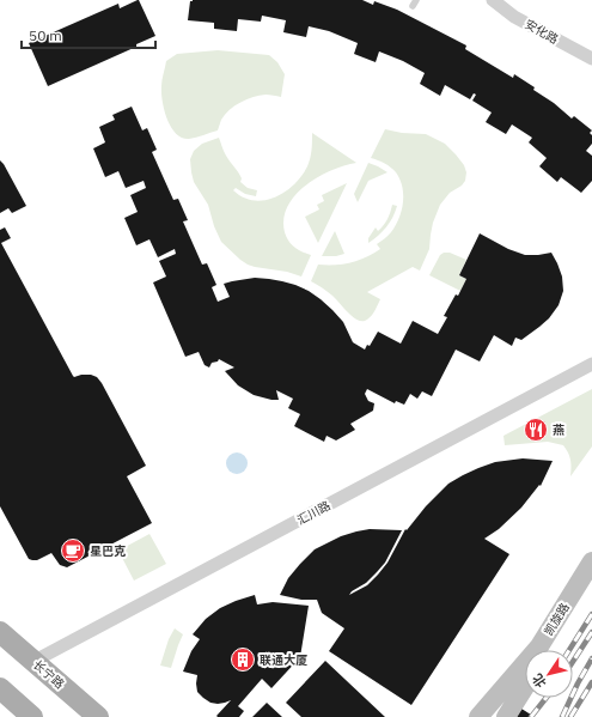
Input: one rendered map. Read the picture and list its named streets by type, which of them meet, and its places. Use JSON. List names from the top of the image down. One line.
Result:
{"streets":{"main road":["长宁路"],"street":["安化路","汇川路","凯旋路"]},"crossings":[["汇川路","长宁路"]],"places":{"restaurant":["燕"],"cafe":["星巴克"],"building":["联通大厦"]},"scale_bar":"50 m","north":"bottom left"}
